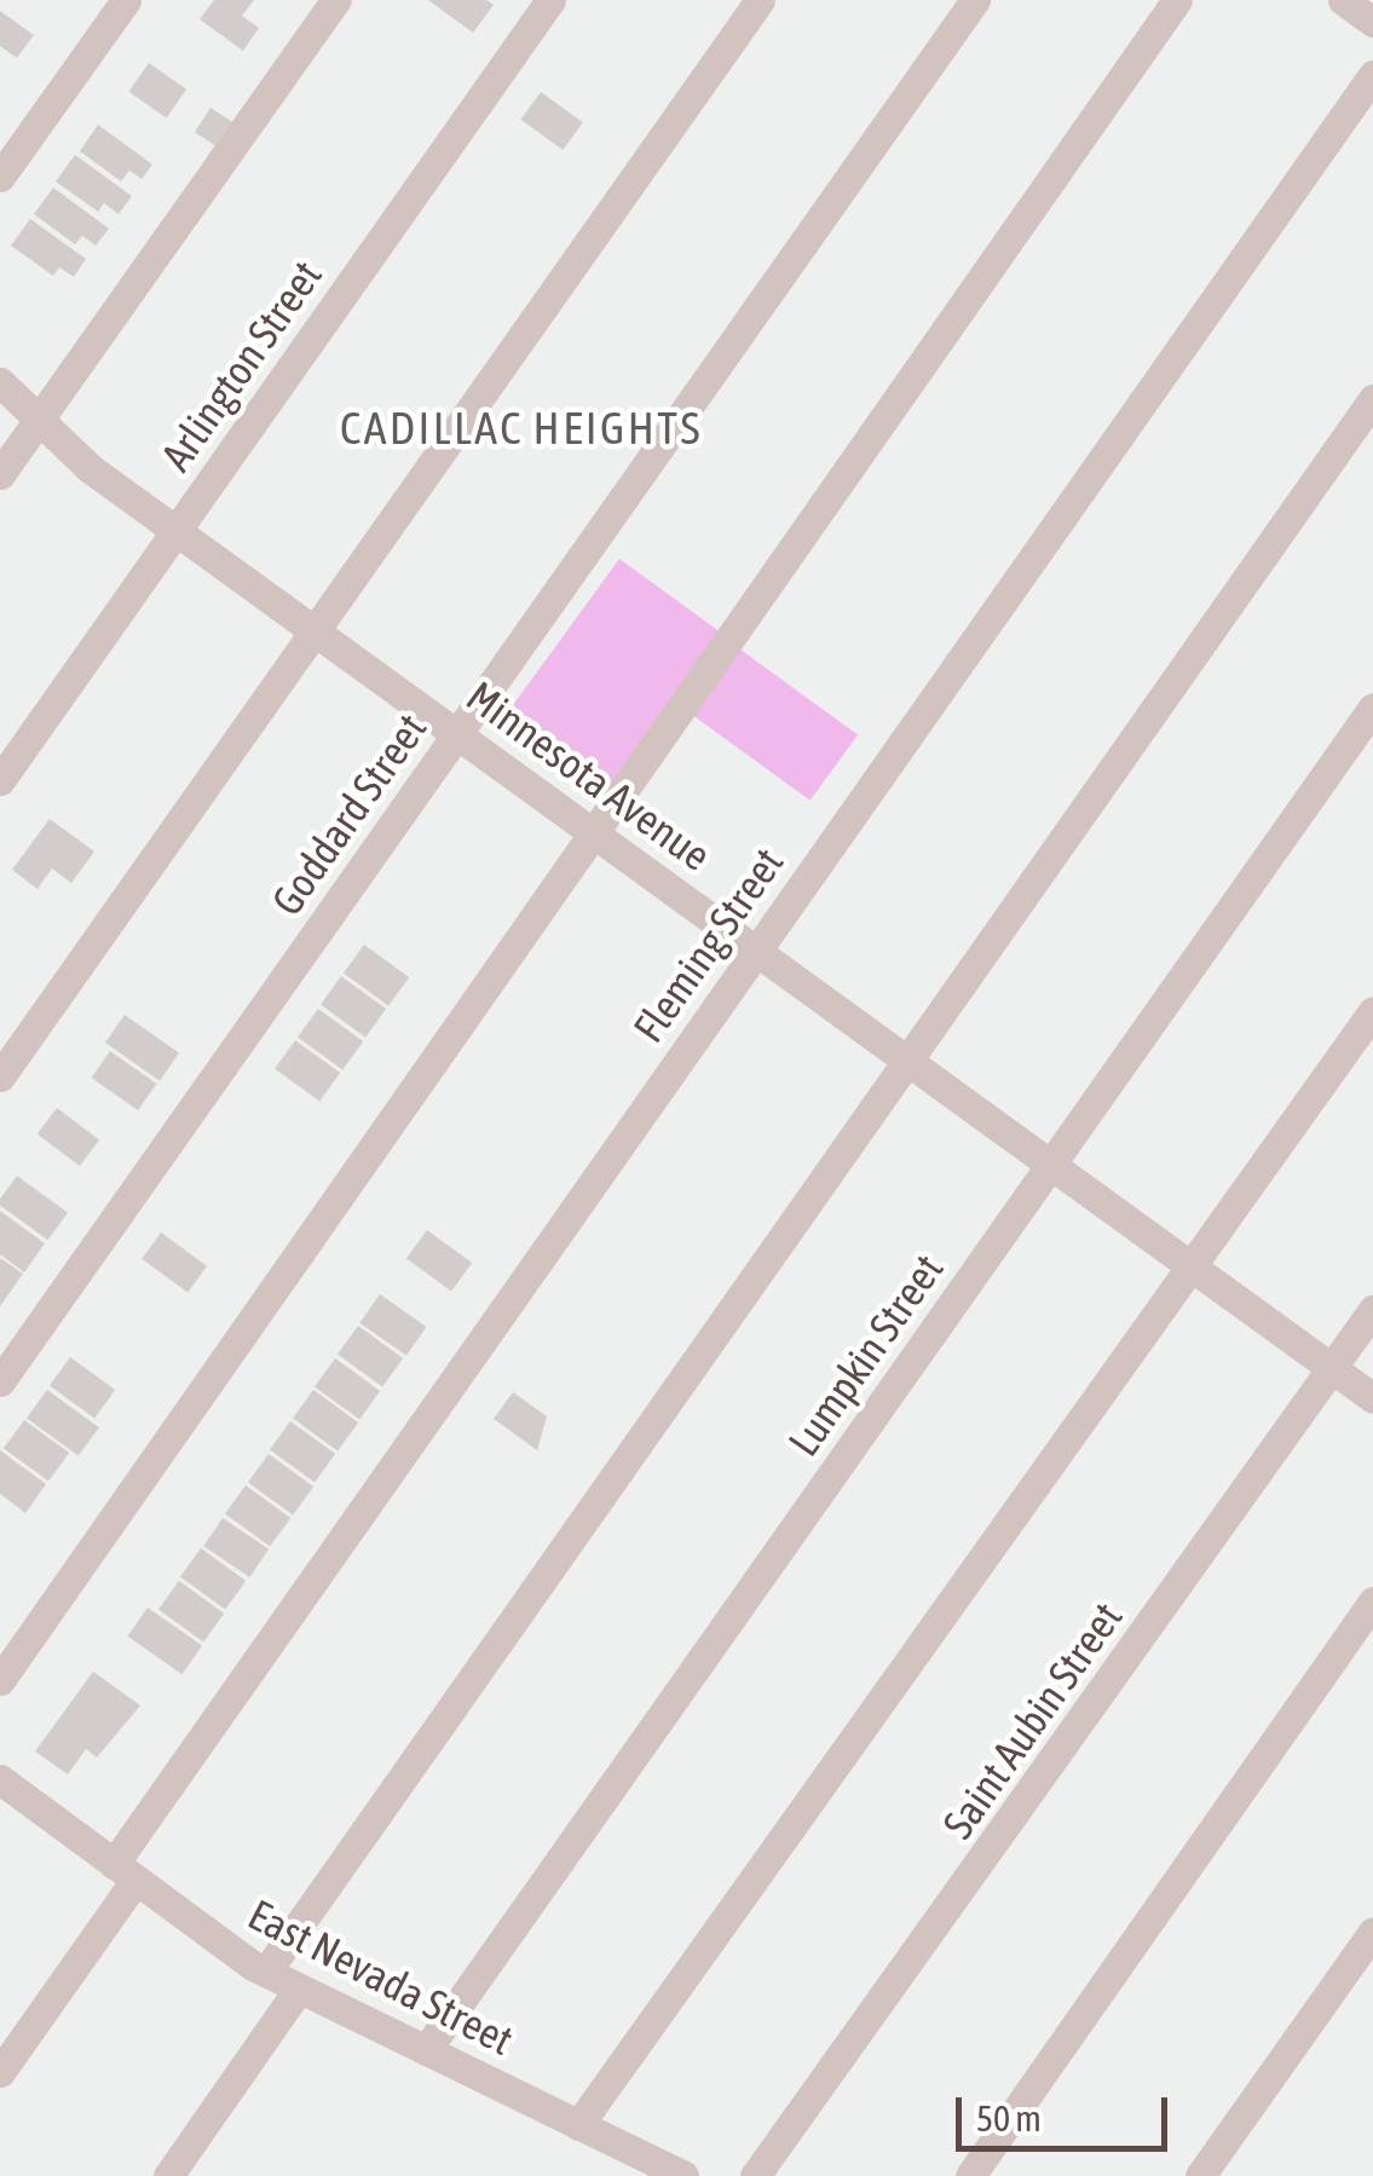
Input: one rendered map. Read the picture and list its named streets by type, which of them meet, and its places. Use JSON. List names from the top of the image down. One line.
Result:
{"streets":{"street":["Arlington Street","Minnesota Avenue","Goddard Street","Fleming Street","Lumpkin Street","Saint Aubin Street","East Nevada Street"]},"crossings":[["Arlington Street","Minnesota Avenue"],["Minnesota Avenue","Goddard Street"],["Minnesota Avenue","Fleming Street"],["Minnesota Avenue","Lumpkin Street"],["Minnesota Avenue","Saint Aubin Street"],["Fleming Street","East Nevada Street"],["Lumpkin Street","East Nevada Street"]],"districts":["CADILLAC HEIGHTS"],"scale_bar":"50 m"}
